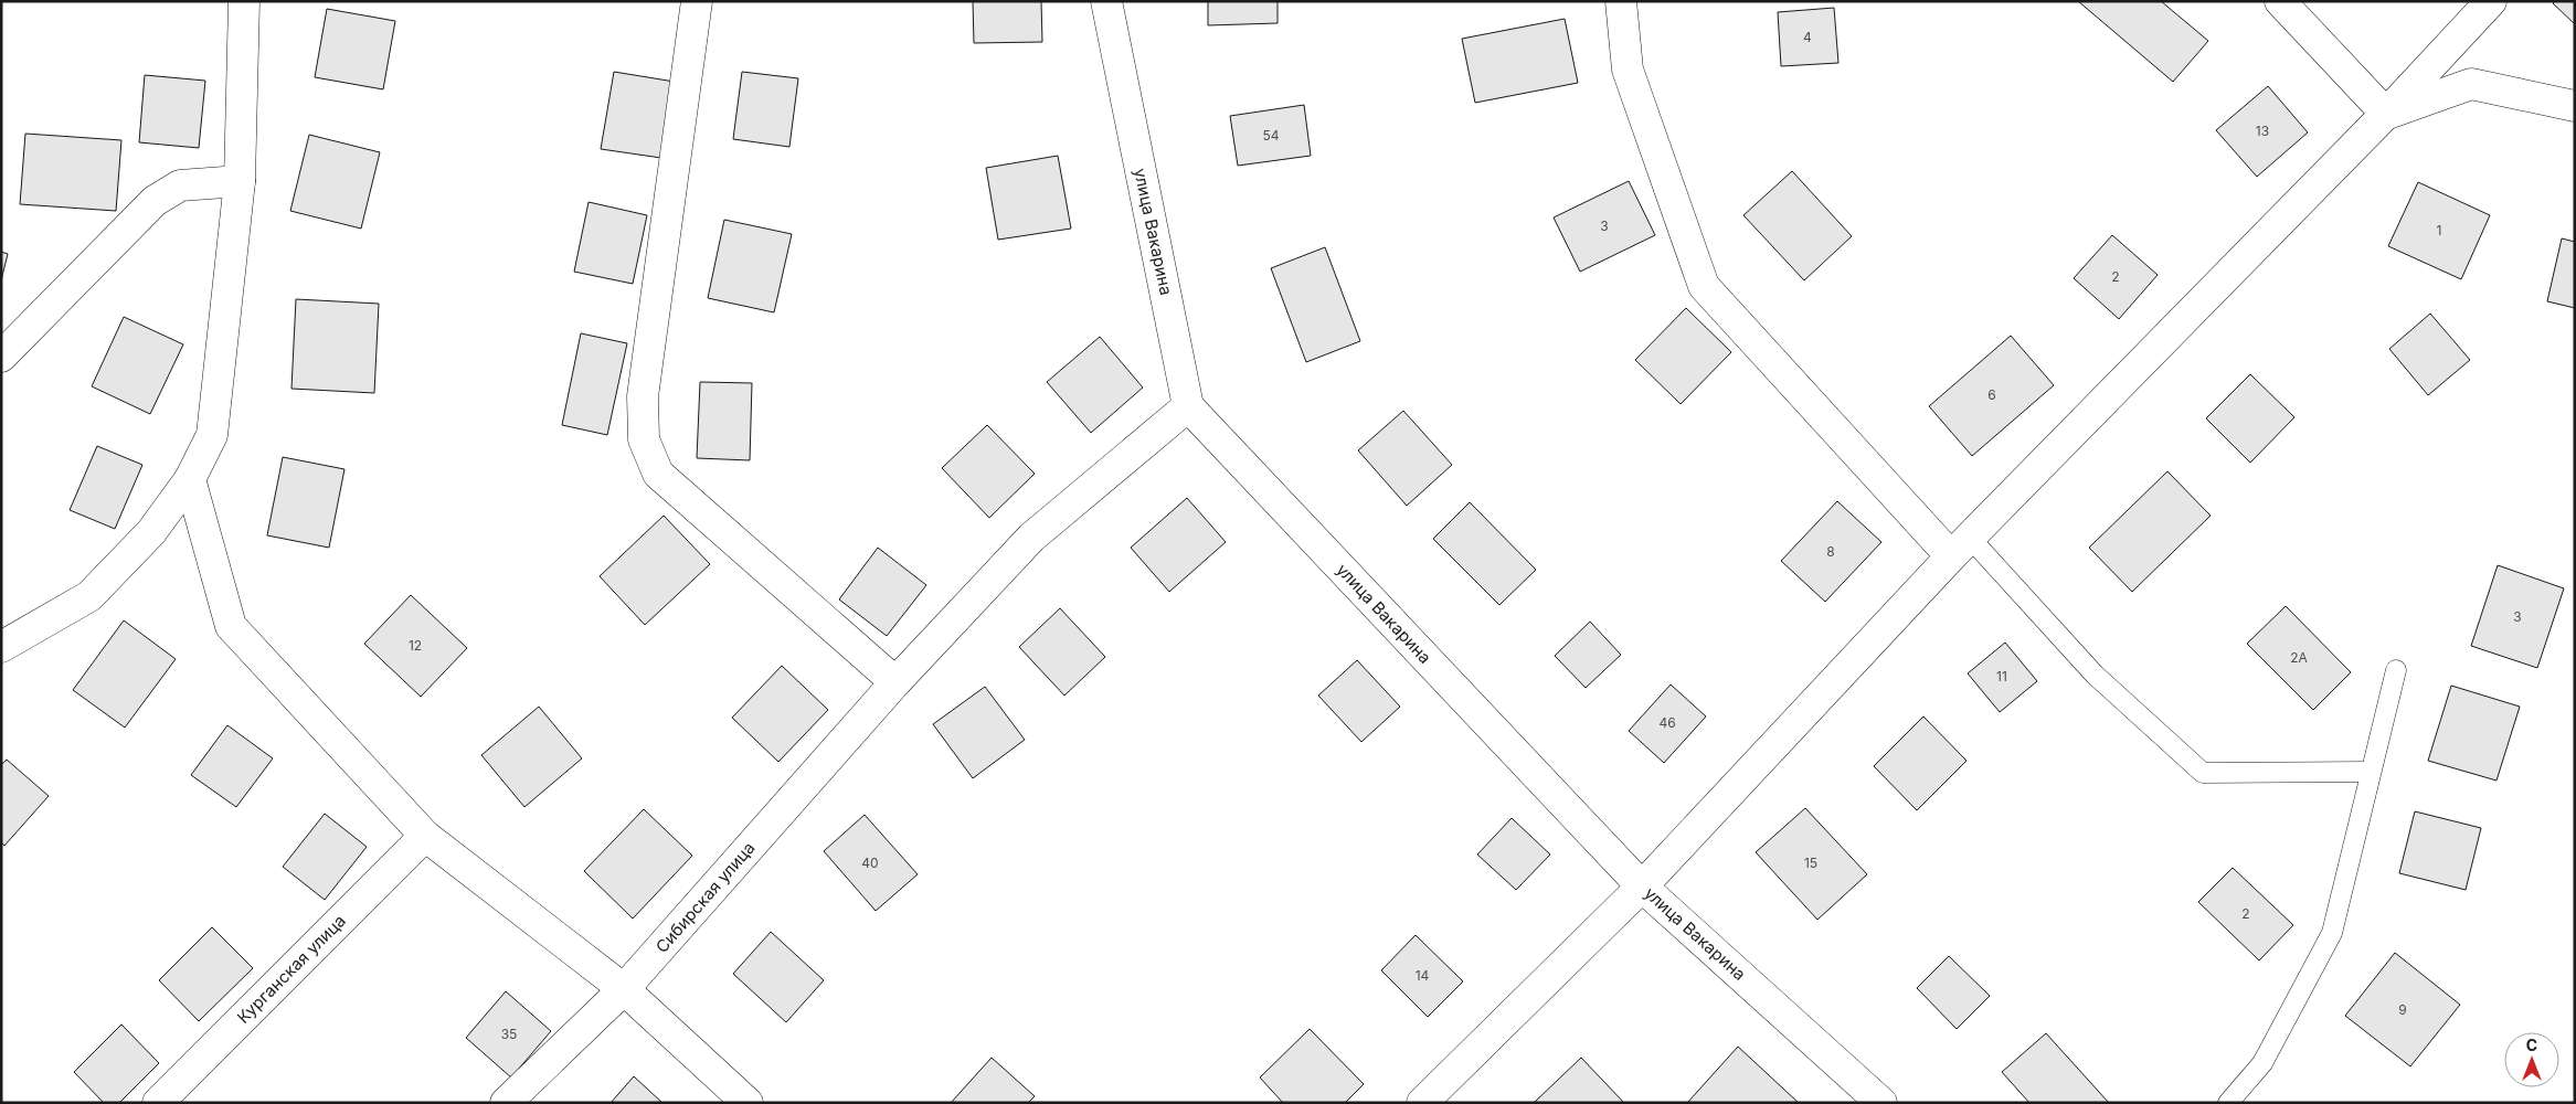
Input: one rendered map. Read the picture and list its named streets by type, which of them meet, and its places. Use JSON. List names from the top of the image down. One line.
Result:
{"streets":{"street":["улица Вакарина","Сибирская улица","Курганская улица"]},"crossings":[["улица Вакарина","Сибирская улица"]],"house_numbers":["4","13","54","3","1","2","6","8","3","12","2А","11","46","40","15","2","14","9","35"],"north":"top"}
